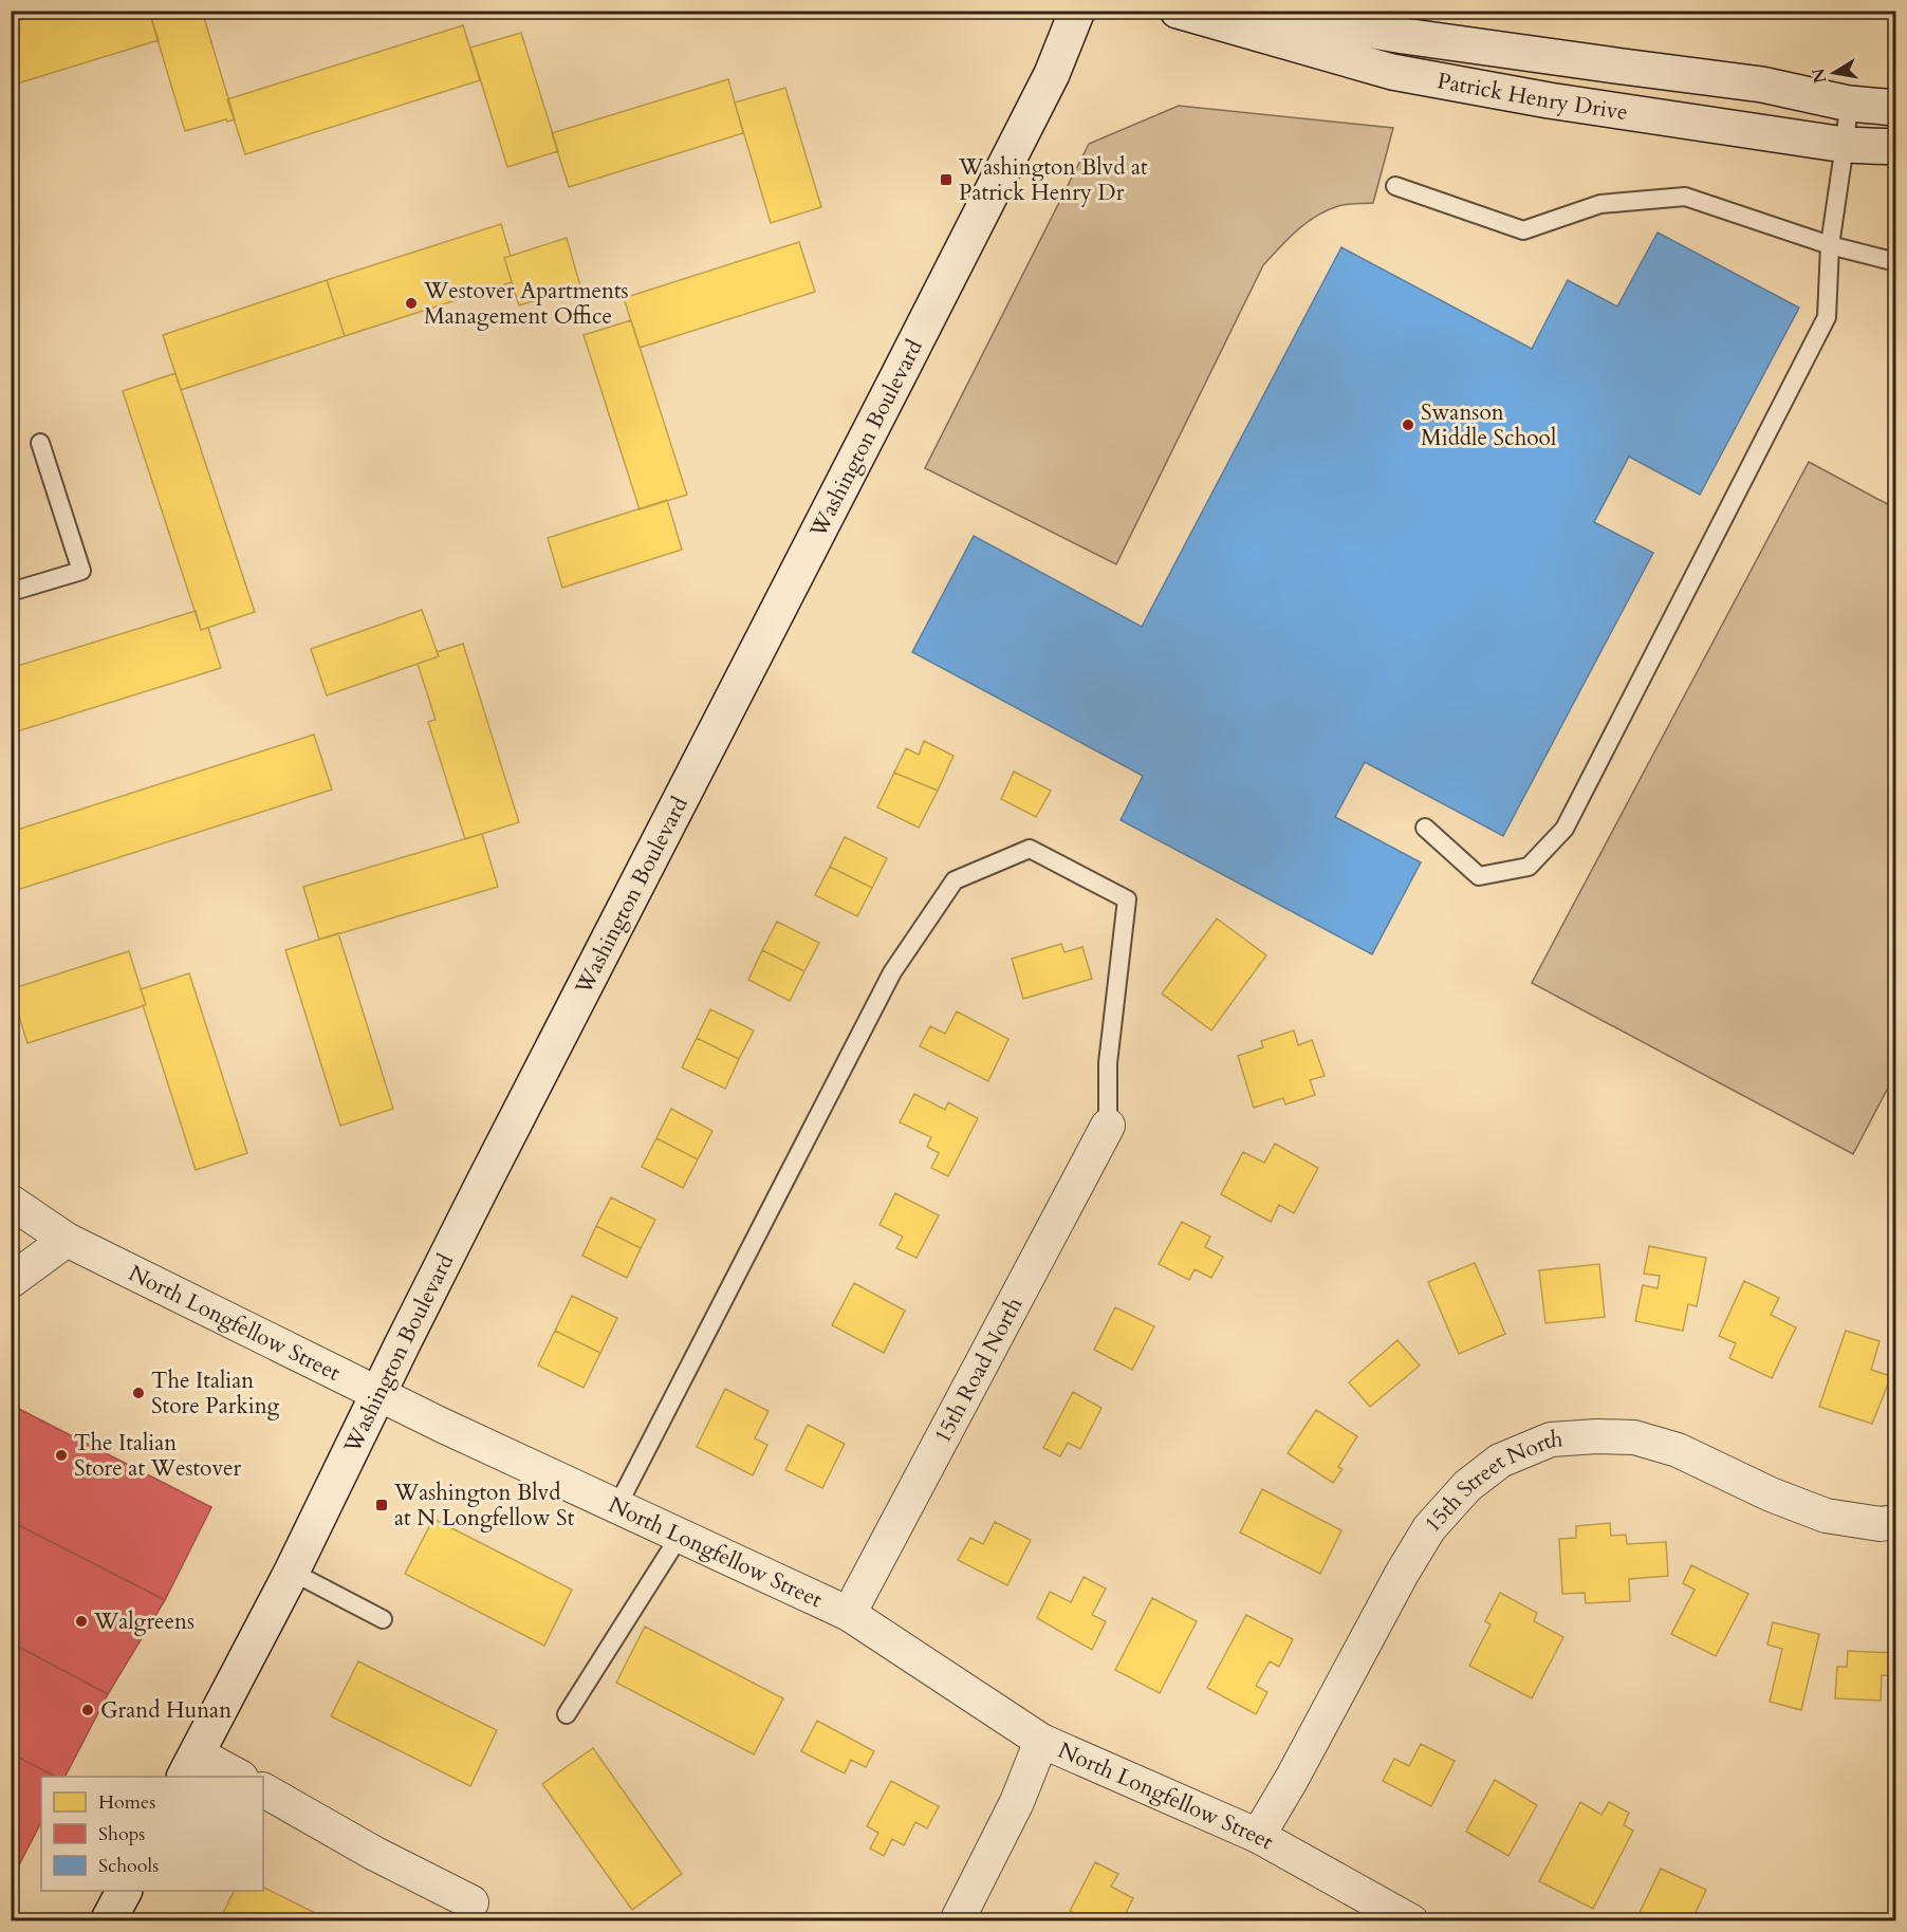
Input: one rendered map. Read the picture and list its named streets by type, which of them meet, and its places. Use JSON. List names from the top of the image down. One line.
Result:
{"streets":{"main road":["Patrick Henry Drive","Washington Boulevard"],"street":["North Longfellow Street","15th Road North","15th Street North"]},"crossings":[["Washington Boulevard","North Longfellow Street"],["North Longfellow Street","15th Road North"],["North Longfellow Street","15th Street North"]],"places":{"transit":["Washington Blvd at Patrick Henry Dr","Washington Blvd at N Longfellow St"],"other":["Westover Apartments Management Office","Swanson Middle School","The Italian Store Parking","The Italian Store at Westover","Walgreens","Grand Hunan"]},"legend":["Homes","Shops","Schools"],"north":"left"}
